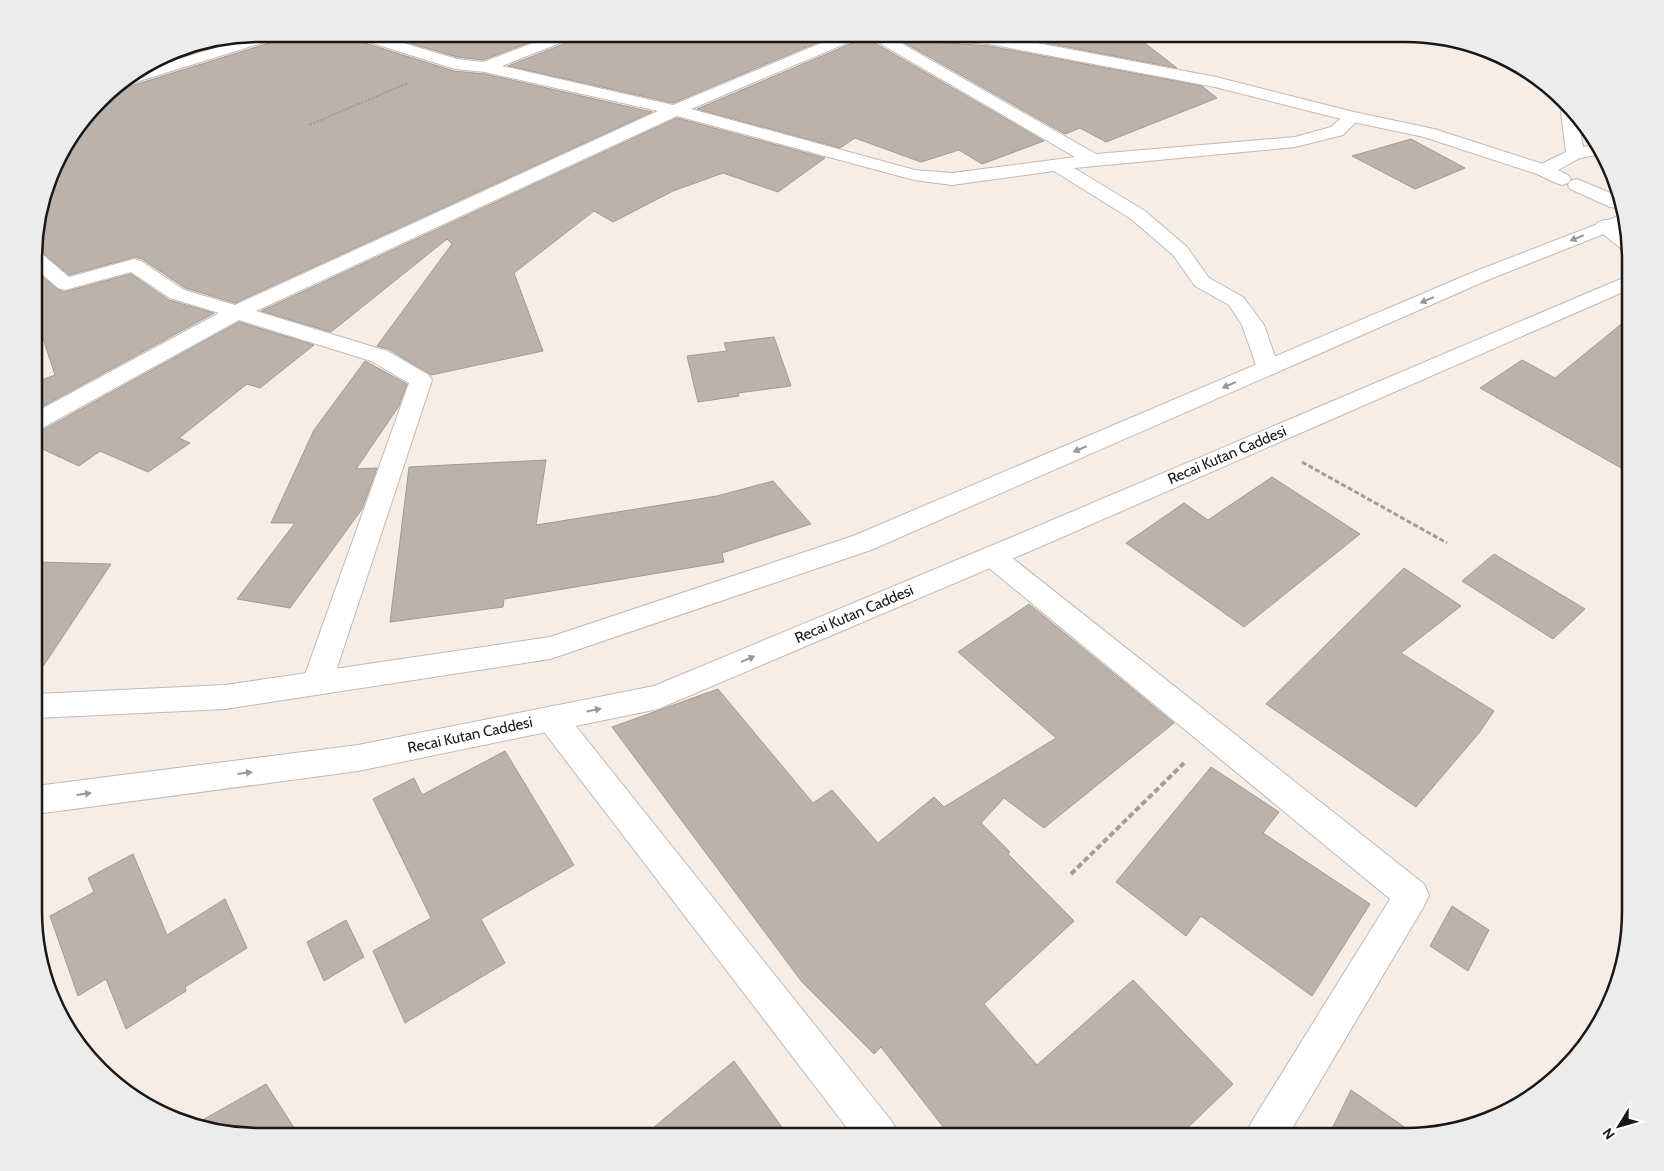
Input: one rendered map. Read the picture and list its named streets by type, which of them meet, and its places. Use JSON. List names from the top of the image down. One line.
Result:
{"streets":{"street":["Recai Kutan Caddesi"]},"north":"bottom left"}
